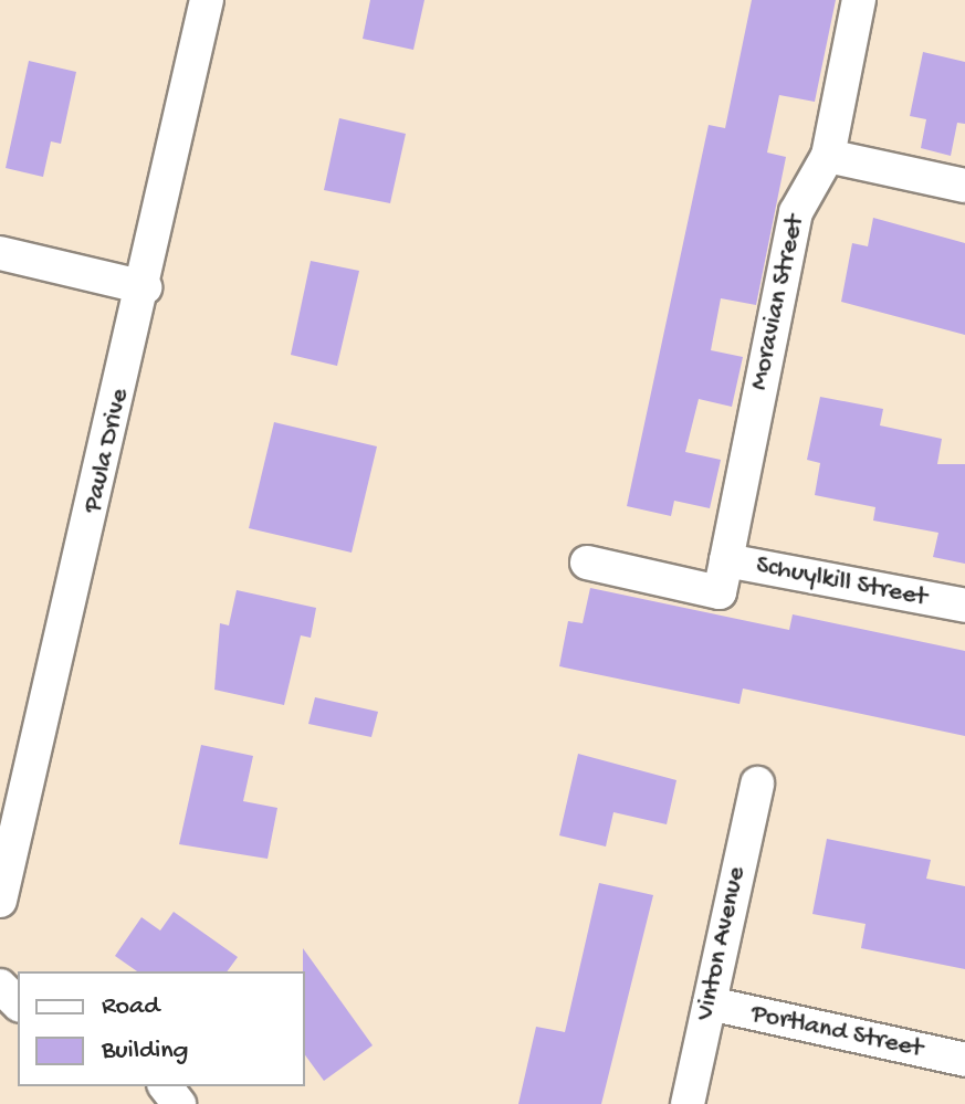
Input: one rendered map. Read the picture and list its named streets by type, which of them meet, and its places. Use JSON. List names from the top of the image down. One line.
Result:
{"streets":{"street":["Moravian Street","Paula Drive","Schuylkill Street","Vinton Avenue","Portland Street"]},"crossings":[["Moravian Street","Schuylkill Street"],["Vinton Avenue","Portland Street"]],"legend":["Road","Building"]}
